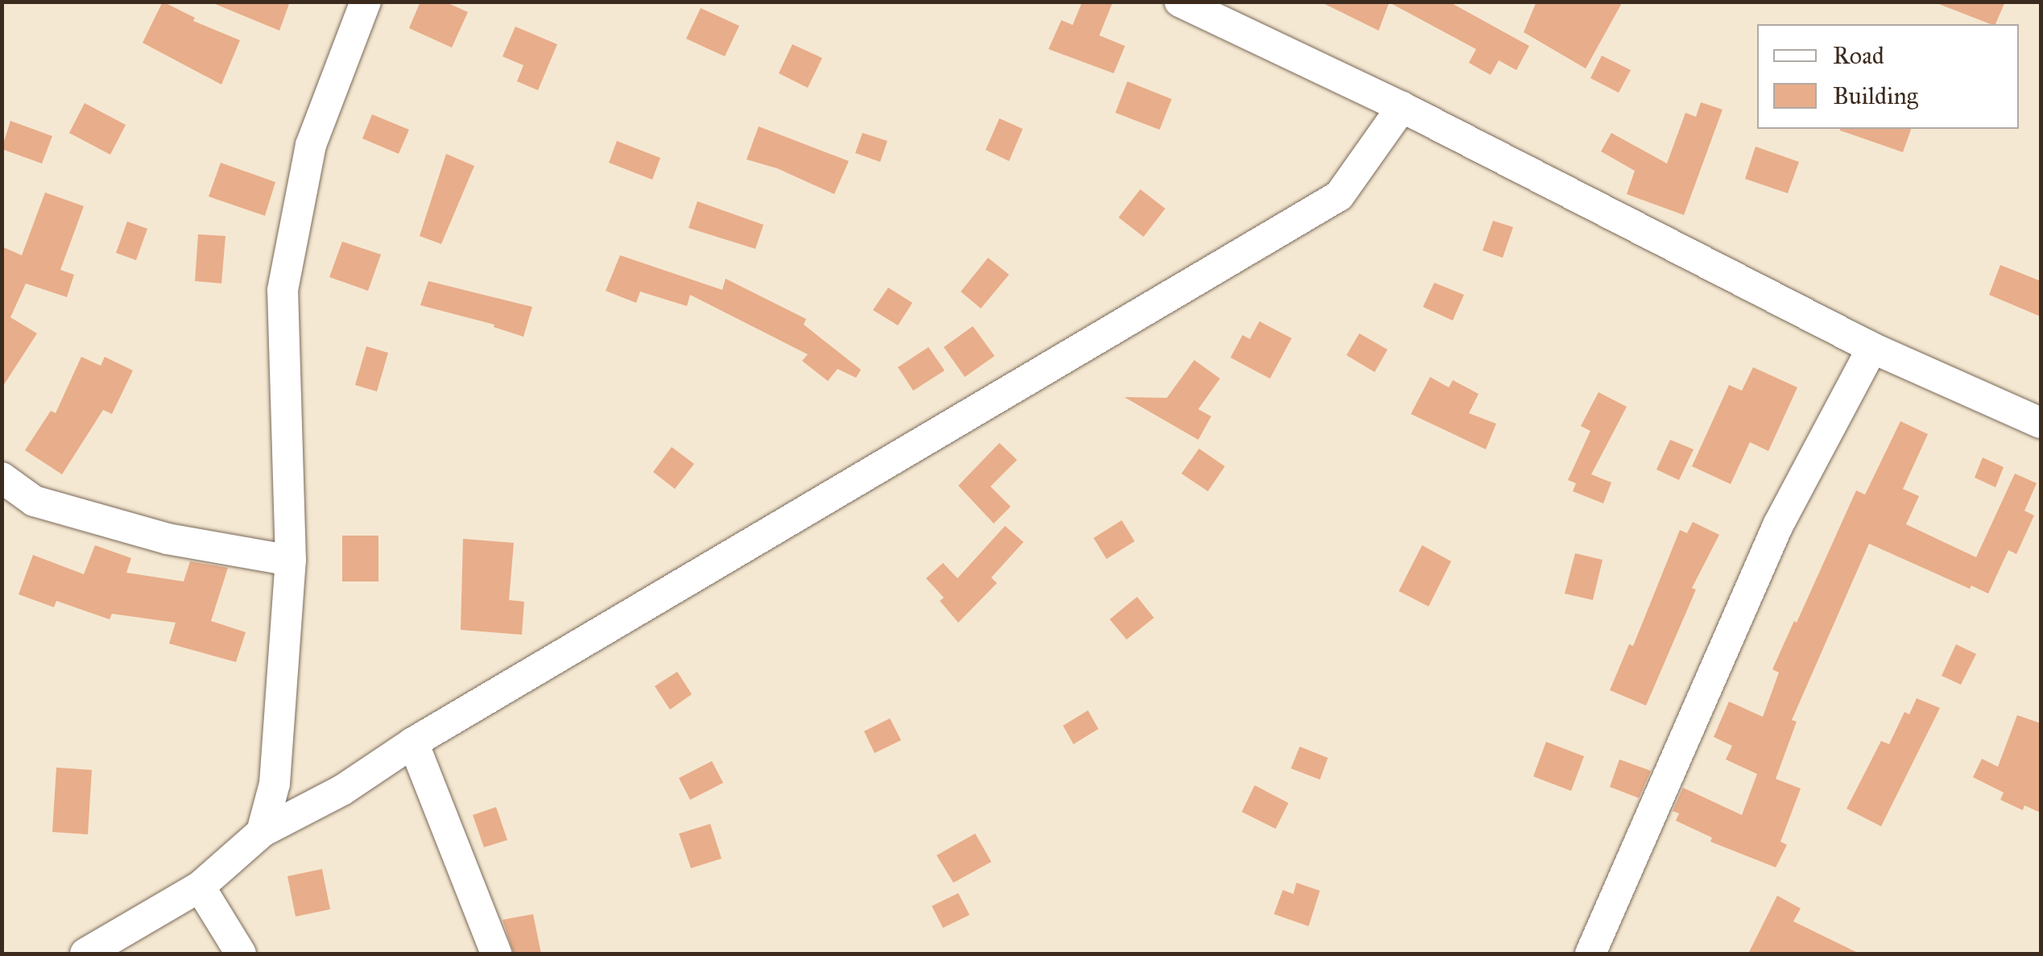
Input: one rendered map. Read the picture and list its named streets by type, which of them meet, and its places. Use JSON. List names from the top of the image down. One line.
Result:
{"legend":["Road","Building"]}
